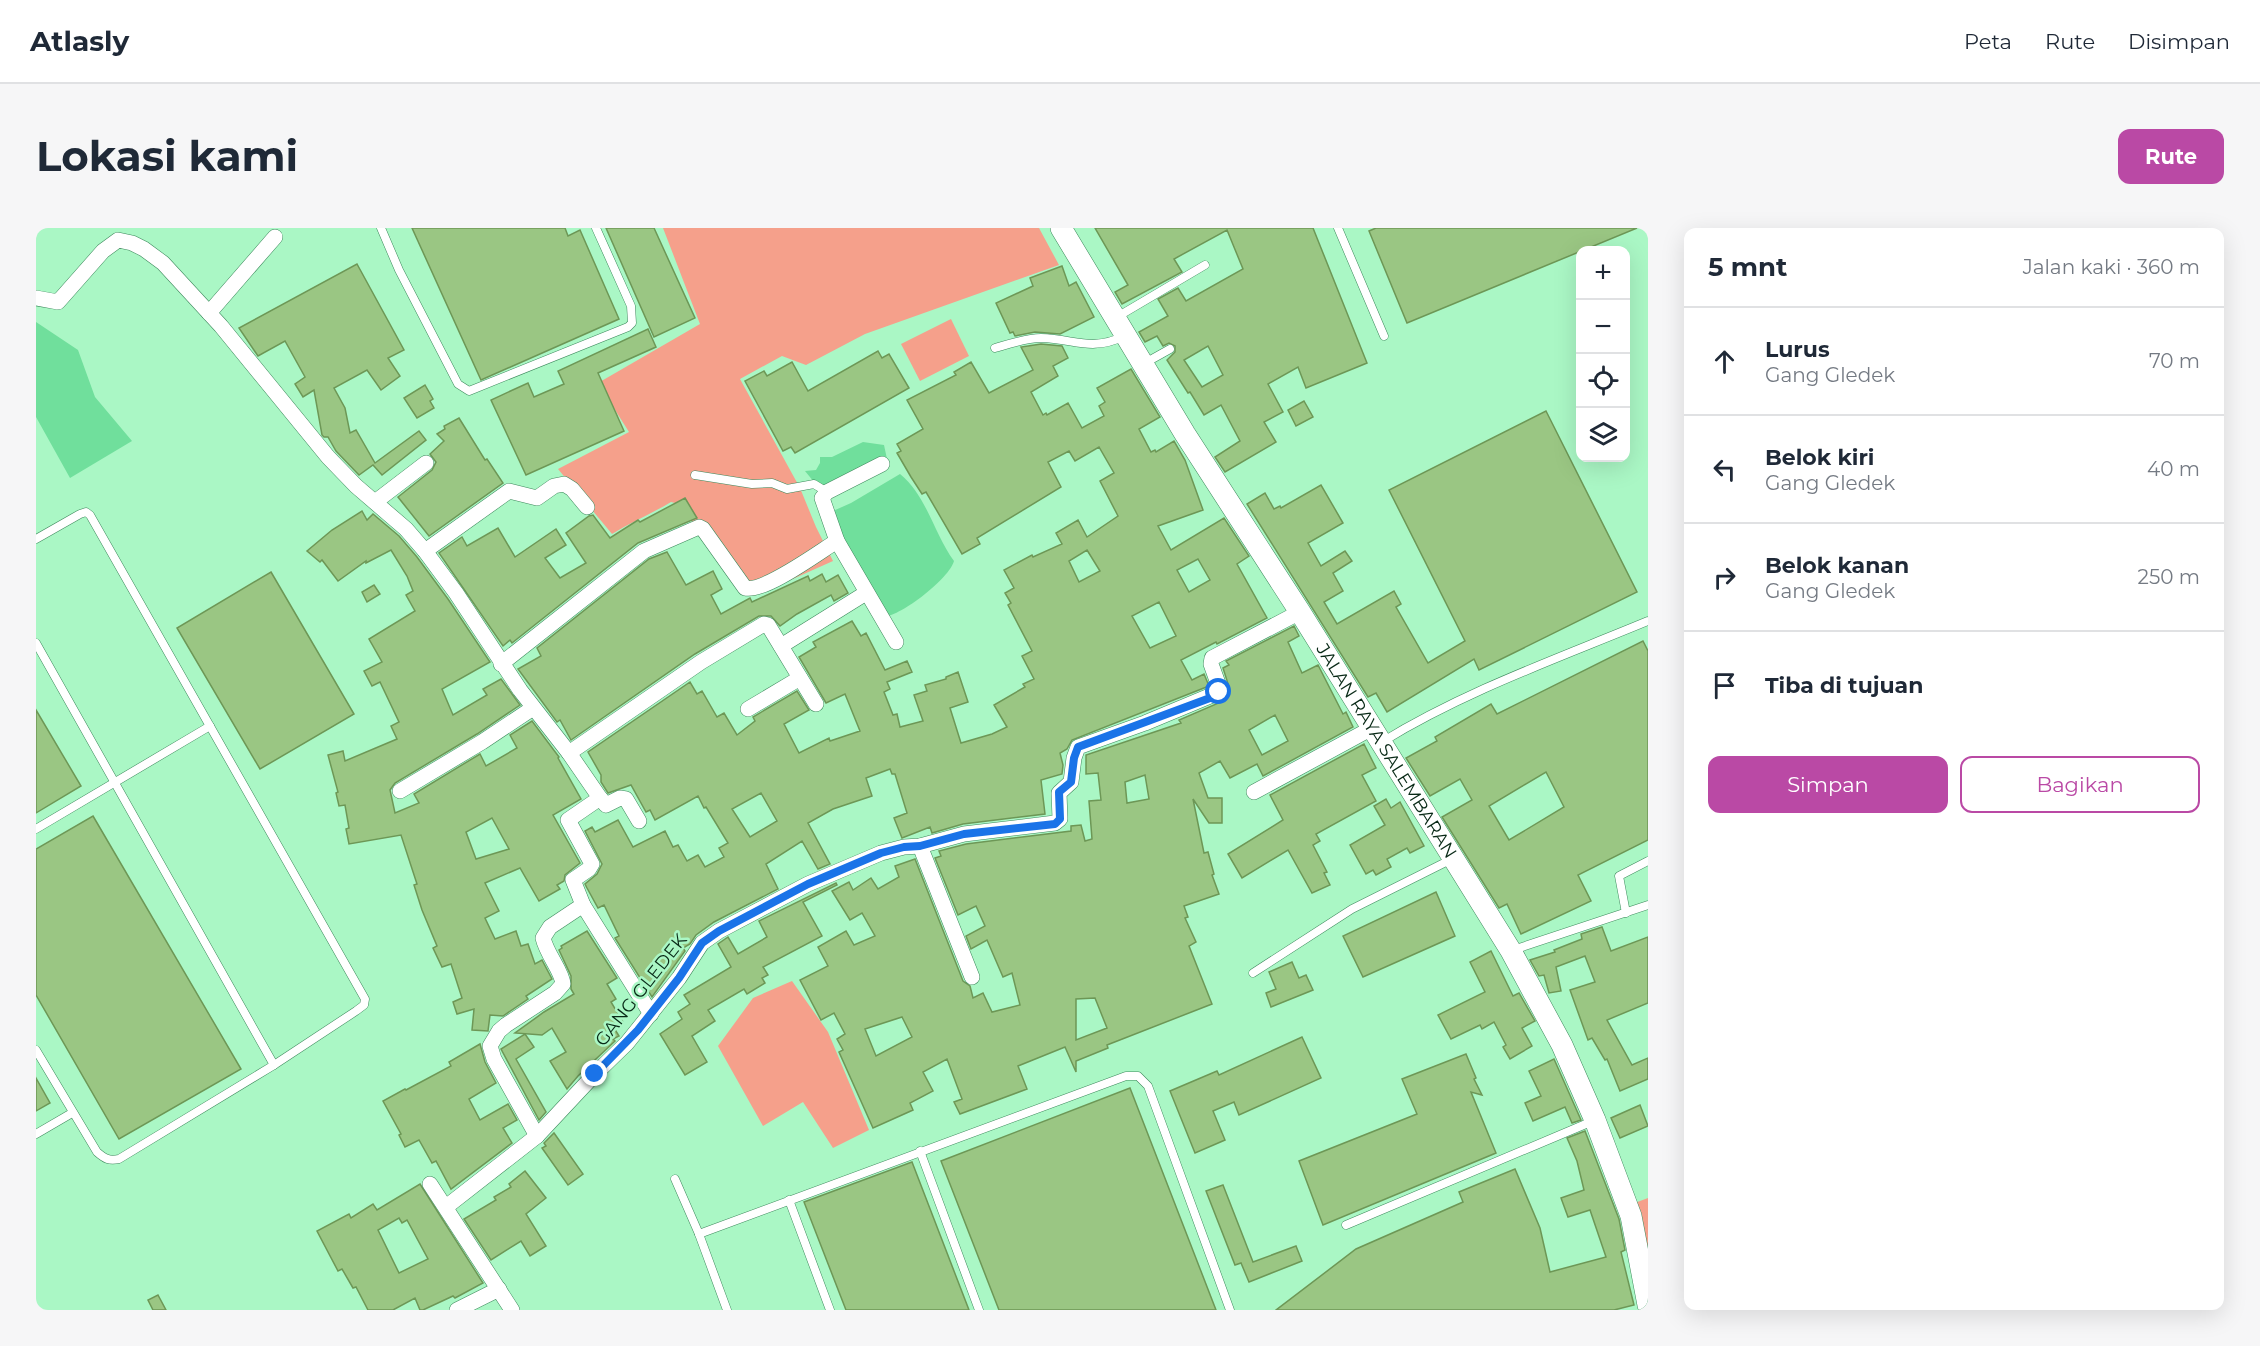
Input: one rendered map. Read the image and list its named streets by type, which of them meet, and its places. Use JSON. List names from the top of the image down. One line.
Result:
{"streets":{"main road":["JALAN RAYA SALEMBARAN"],"street":["GANG GLEDEK"]},"crossings":[["JALAN RAYA SALEMBARAN","GANG GLEDEK"]],"page":{"header":"Atlasly","nav":["Peta","Rute","Disimpan"],"buttons":["Rute",["Simpan","Bagikan"]],"title":"Lokasi kami","heading":["5 mnt","Jalan kaki · 360 m"],"map_buttons":["+","−"],"list":[["Lurus","Gang Gledek","70 m"],["Belok kiri","Gang Gledek","40 m"],["Belok kanan","Gang Gledek","250 m"],"Tiba di tujuan"]}}
